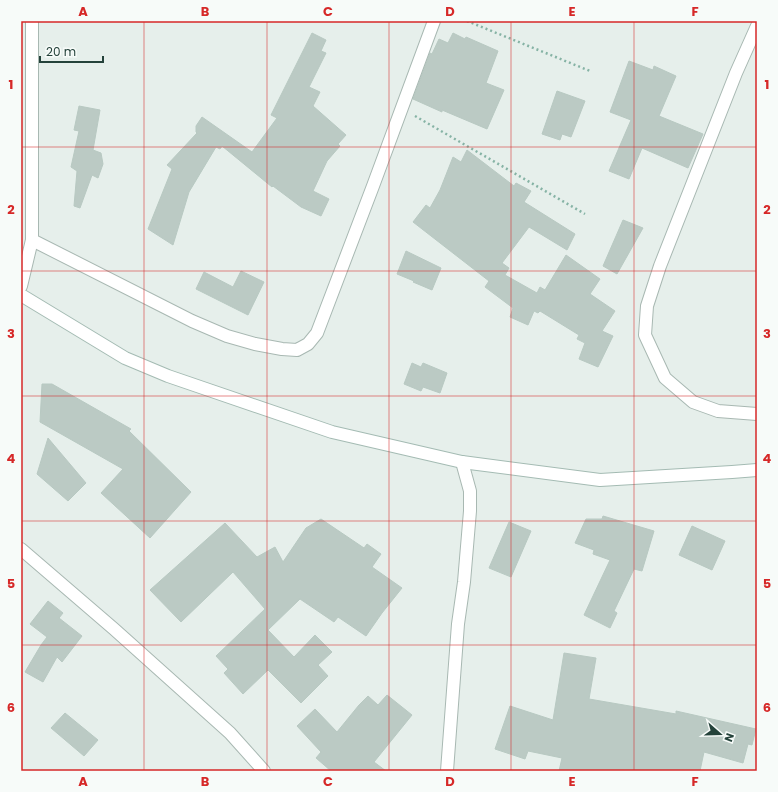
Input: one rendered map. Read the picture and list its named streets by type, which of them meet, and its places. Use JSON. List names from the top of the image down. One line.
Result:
{"scale_bar":"20 m","north":"right","grid":{"columns":["A","B","C","D","E","F"],"rows":["1","2","3","4","5","6"]}}
